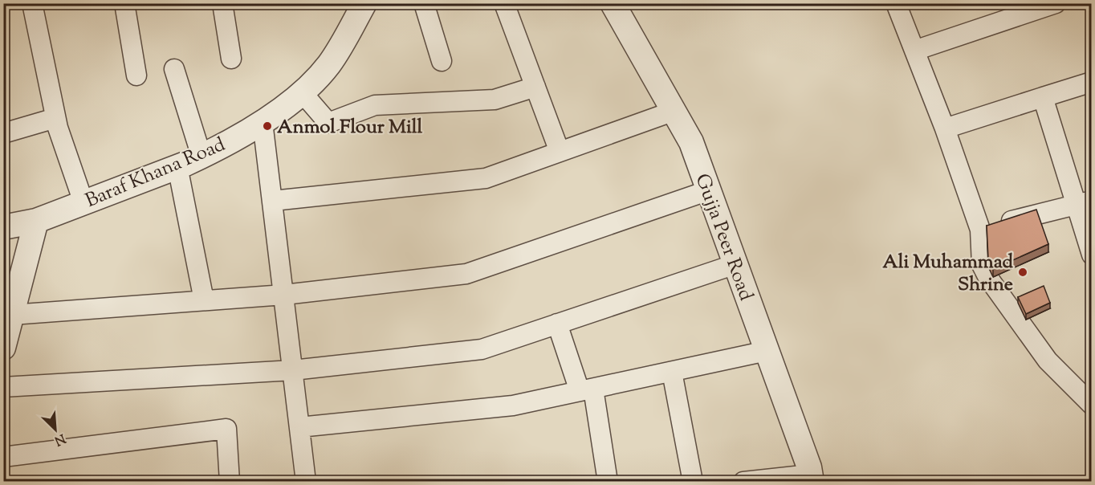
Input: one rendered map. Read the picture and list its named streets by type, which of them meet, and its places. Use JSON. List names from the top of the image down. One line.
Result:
{"streets":{"street":["Baraf Khana Road","Gujja Peer Road"]},"places":["Anmol Flour Mill","Ali Muhammad Shrine"],"north":"bottom right"}
